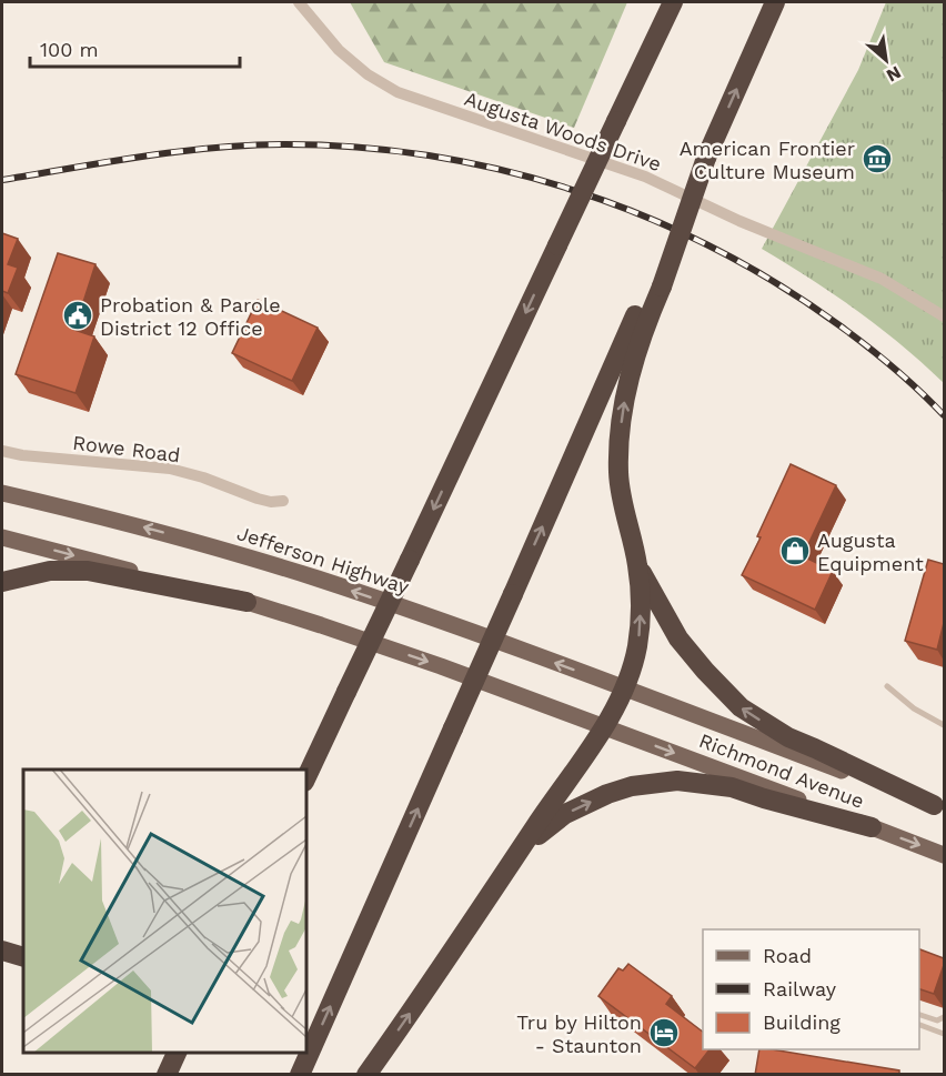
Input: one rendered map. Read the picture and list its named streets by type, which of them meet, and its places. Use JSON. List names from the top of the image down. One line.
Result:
{"streets":{"main road":["Jefferson Highway","Richmond Avenue"],"street":["Augusta Woods Drive","Rowe Road"]},"crossings":[["Jefferson Highway","Richmond Avenue"]],"places":{"museum":["American Frontier Culture Museum"],"public building":["Probation & Parole District 12 Office"],"shop":["Augusta Equipment"],"hotel":["Tru by Hilton - Staunton"]},"legend":["Road","Railway","Building"],"scale_bar":"100 m","north":"bottom right"}
